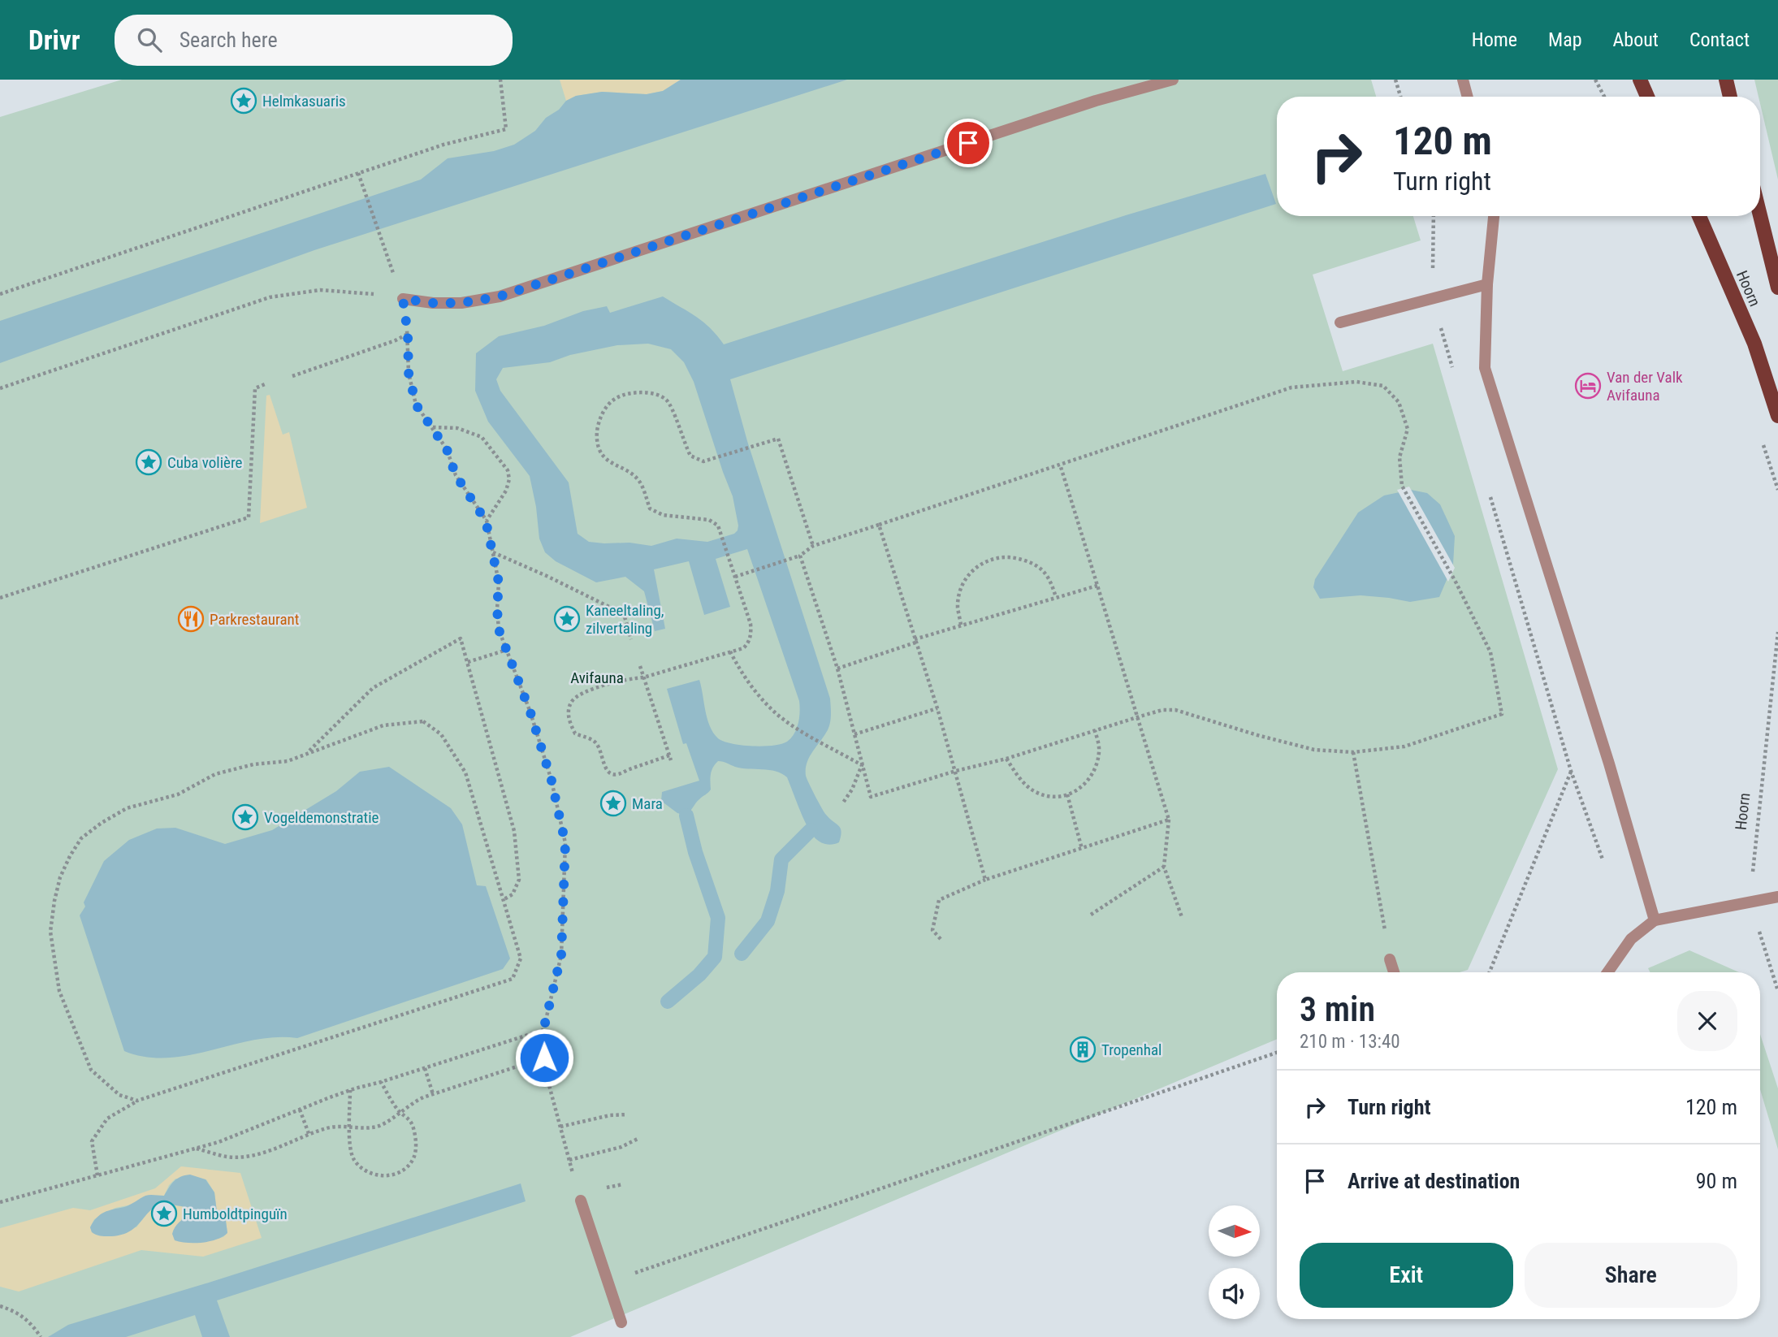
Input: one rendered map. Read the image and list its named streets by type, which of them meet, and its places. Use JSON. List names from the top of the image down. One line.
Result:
{"streets":{"main road":["Hoorn"]},"parks":["Avifauna"],"places":{"place":["Helmkasuaris","Cuba volière","Kaneeltaling, zilvertaling","Mara","Vogeldemonstratie","Humboldtpinguïn"],"hotel":["Van der Valk Avifauna"],"restaurant":["Parkrestaurant"],"building":["Tropenhal"]},"north":"right","page":{"header":"Drivr","search":"Search here","nav":["Home","Map","About","Contact"],"turn":["120 m","Turn right"],"heading":["3 min","210 m · 13:40"],"list":[{"name":"Turn right","value":"120 m"},{"name":"Arrive at destination","value":"90 m"}],"buttons":["Exit","Share"]}}
